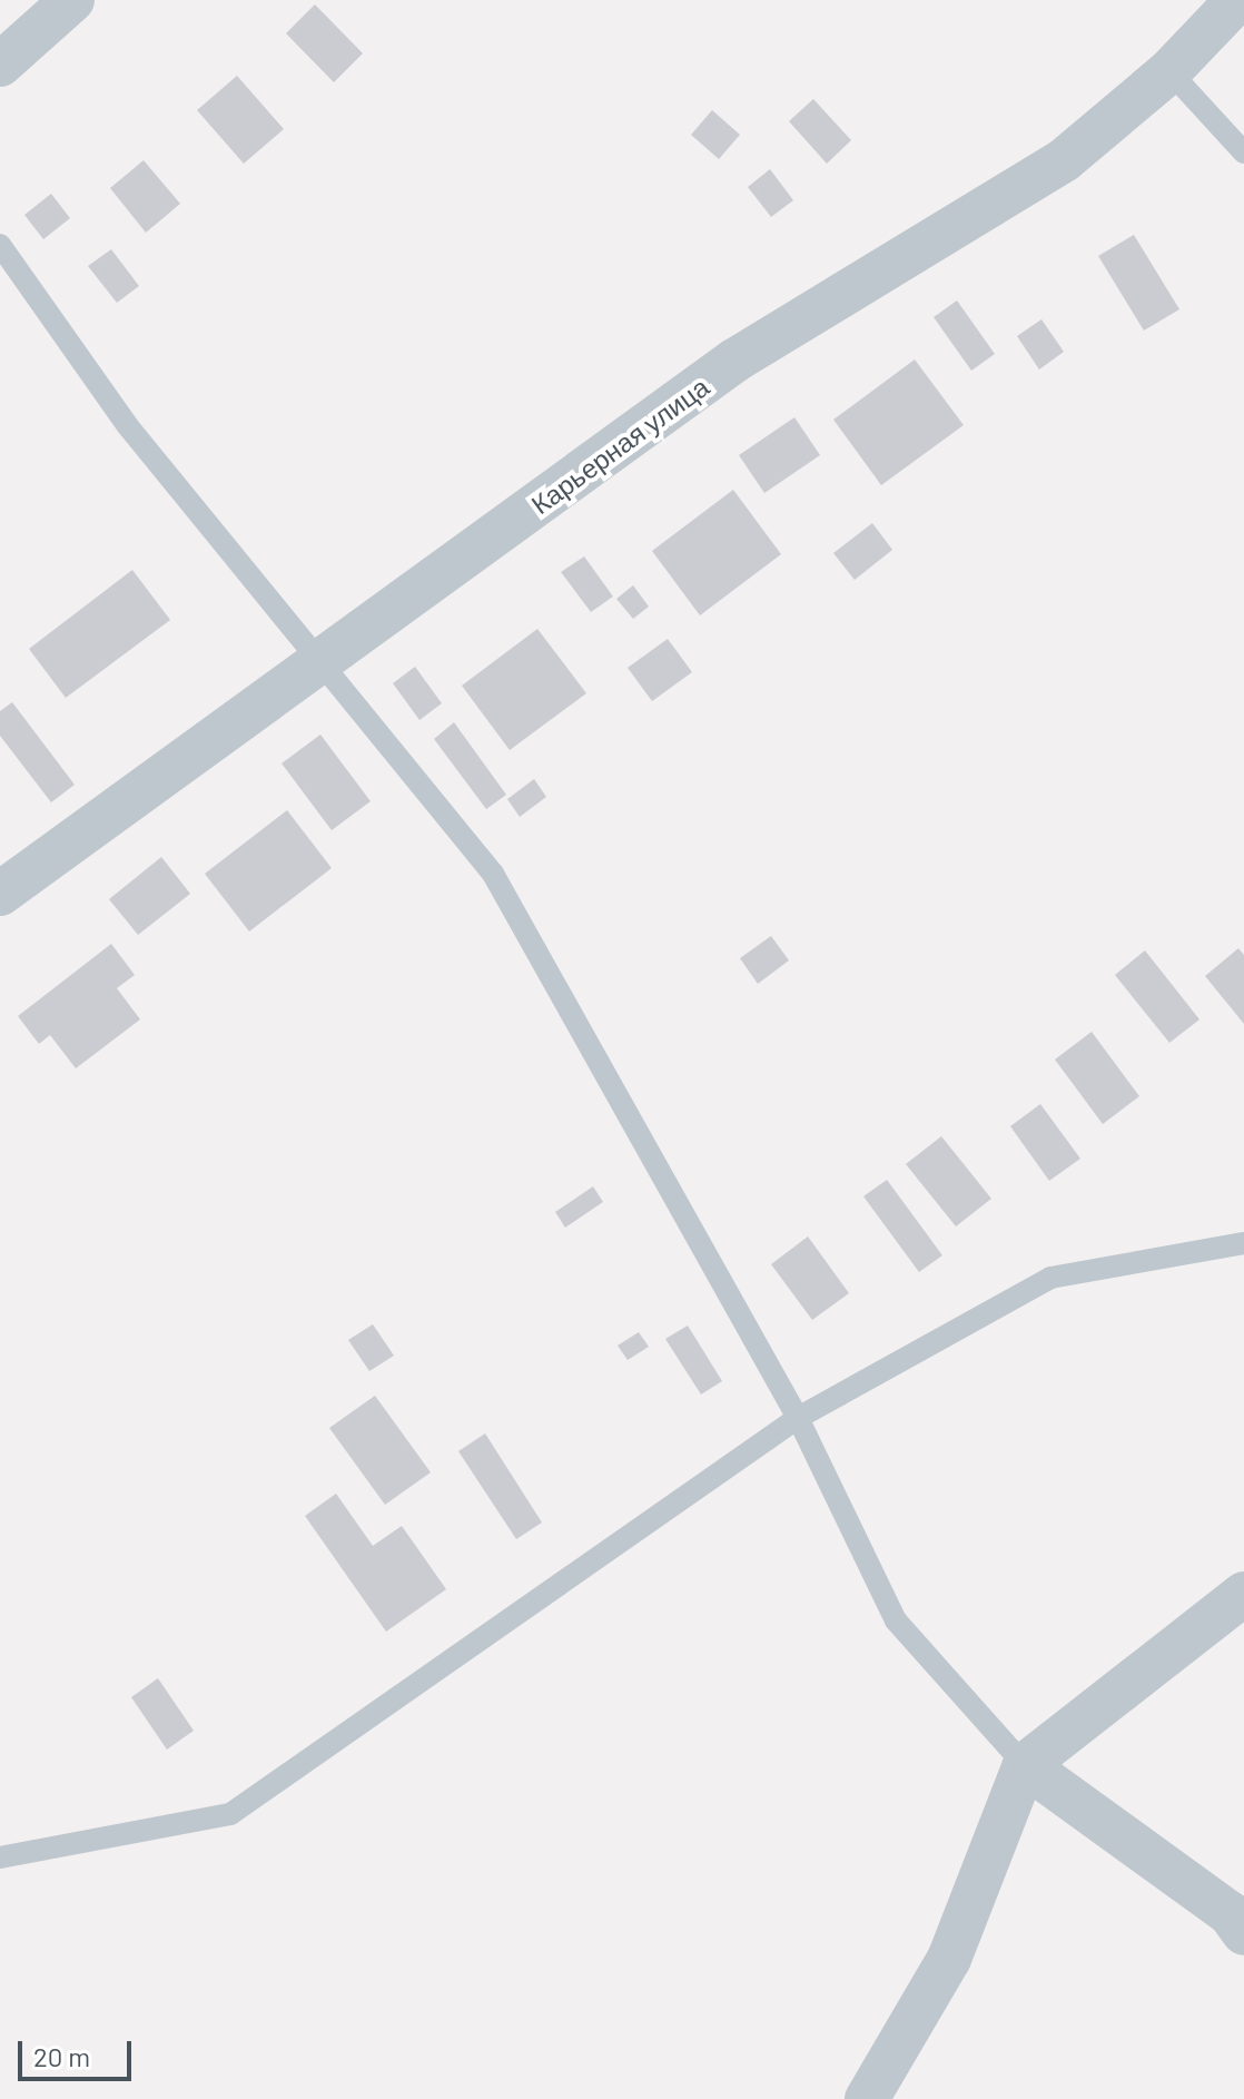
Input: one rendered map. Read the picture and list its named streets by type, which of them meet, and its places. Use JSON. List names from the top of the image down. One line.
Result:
{"streets":{"street":["Карьерная улица"]},"scale_bar":"20 m"}
